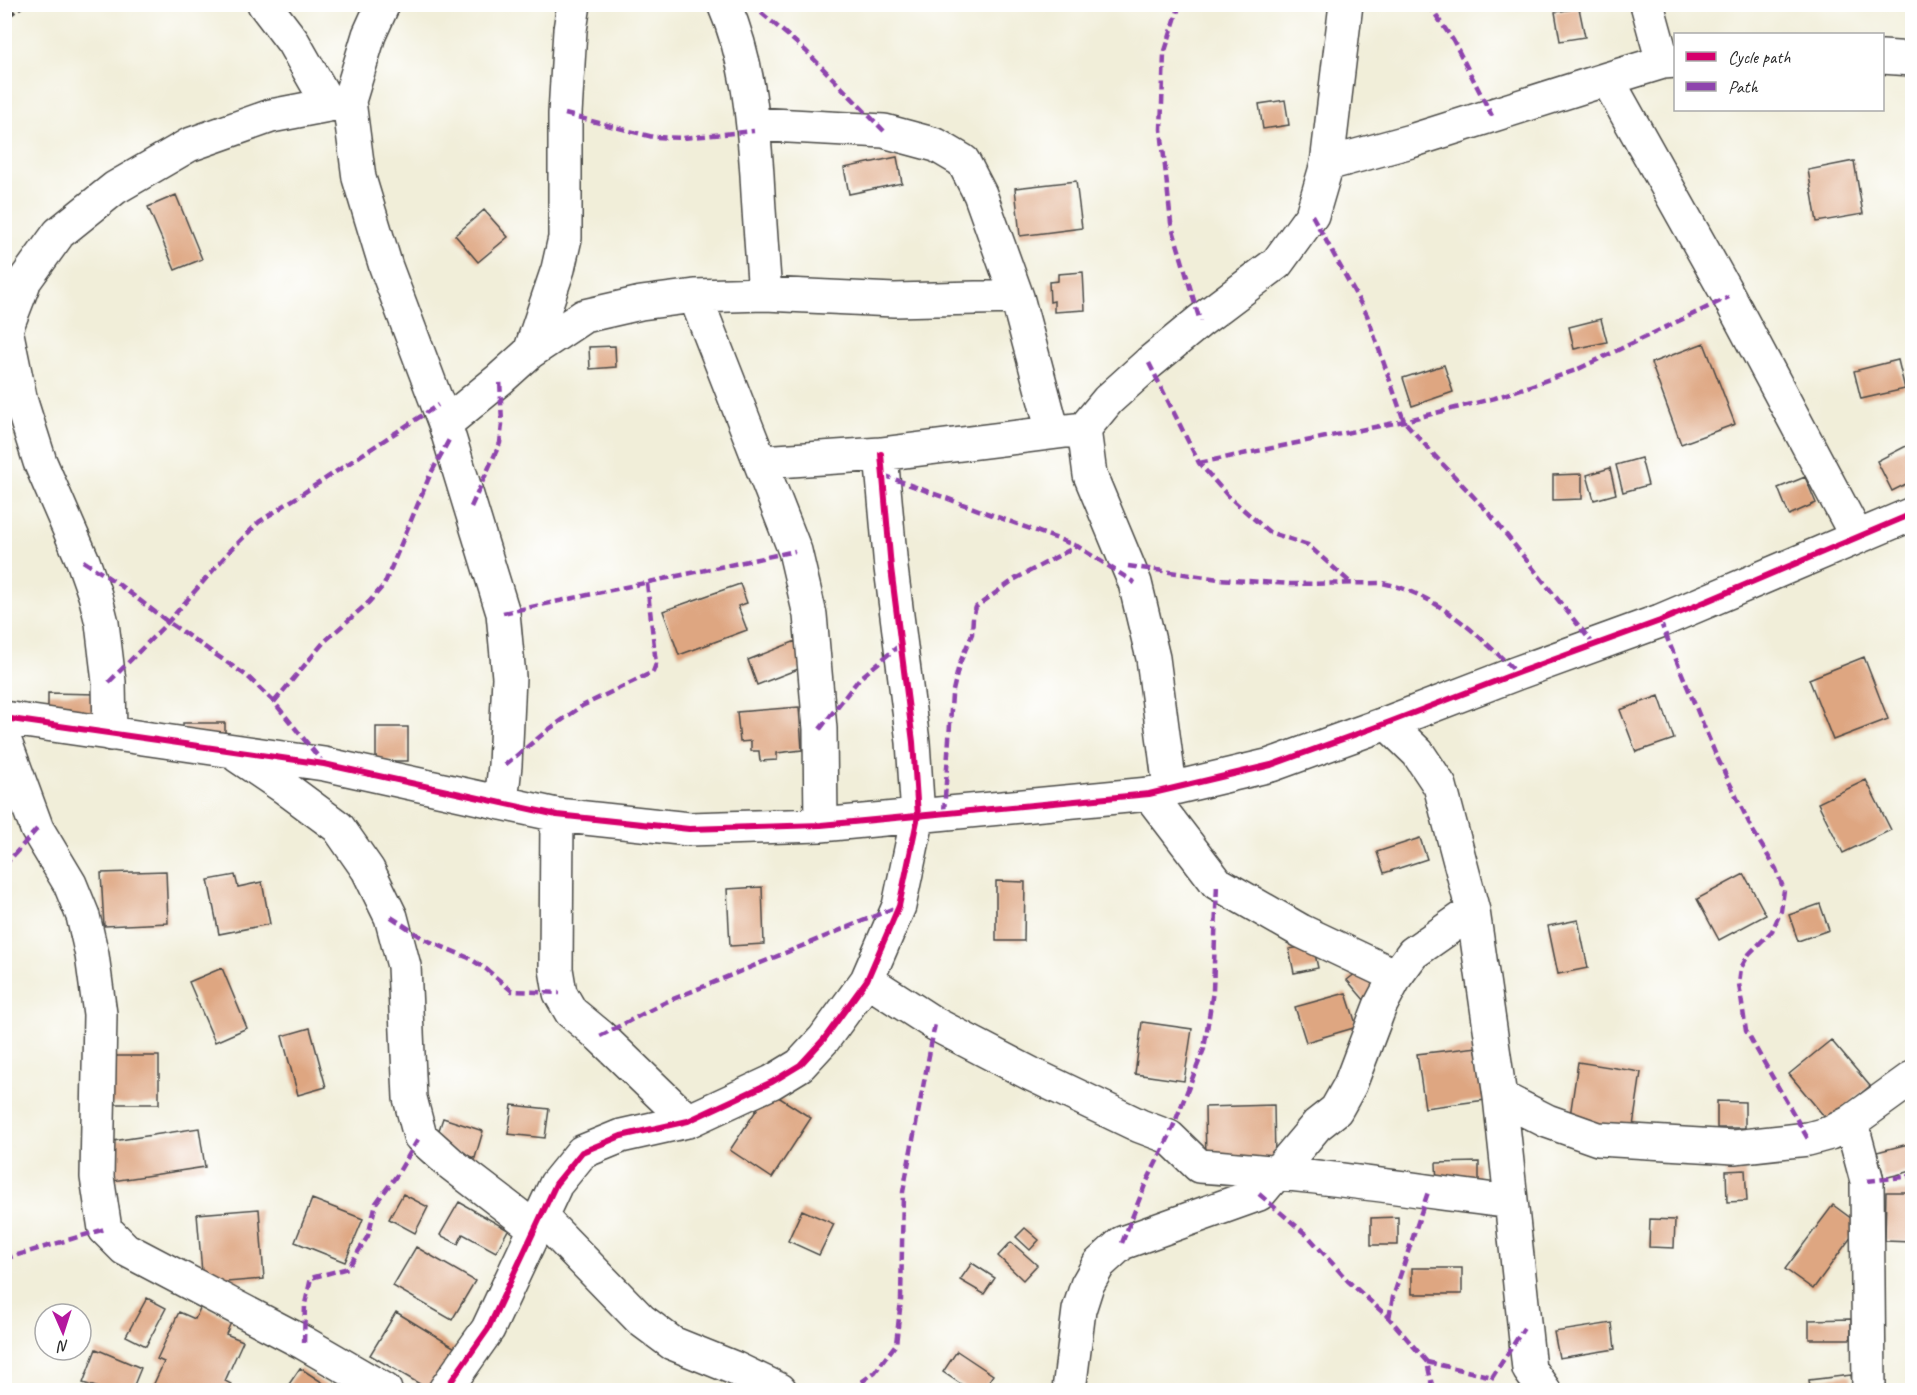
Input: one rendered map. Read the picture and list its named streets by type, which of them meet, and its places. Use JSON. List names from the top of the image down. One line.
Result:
{"legend":["Cycle path","Path"],"north":"bottom"}
